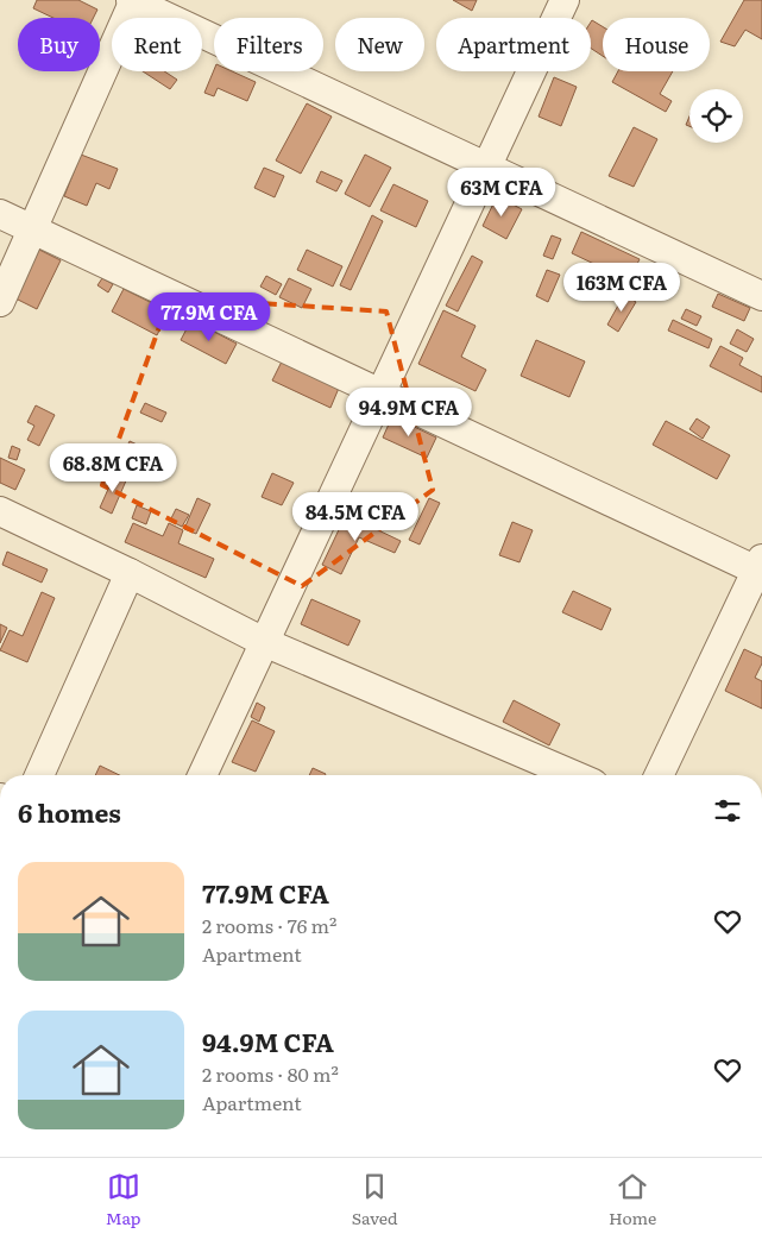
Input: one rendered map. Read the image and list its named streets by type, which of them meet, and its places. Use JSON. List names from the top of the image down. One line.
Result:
{"page":{"chip":["Buy","Rent","Filters","New","Apartment","House"],"price":["63M CFA","163M CFA","77.9M CFA","94.9M CFA","68.8M CFA","84.5M CFA"],"heading":"6 homes","list":[{"name":"77.9M CFA","note":"2 rooms · 76 m² · Apartment"},{"name":"94.9M CFA","note":"2 rooms · 80 m² · Apartment"}],"tabs":["Map","Saved","Home"]}}
